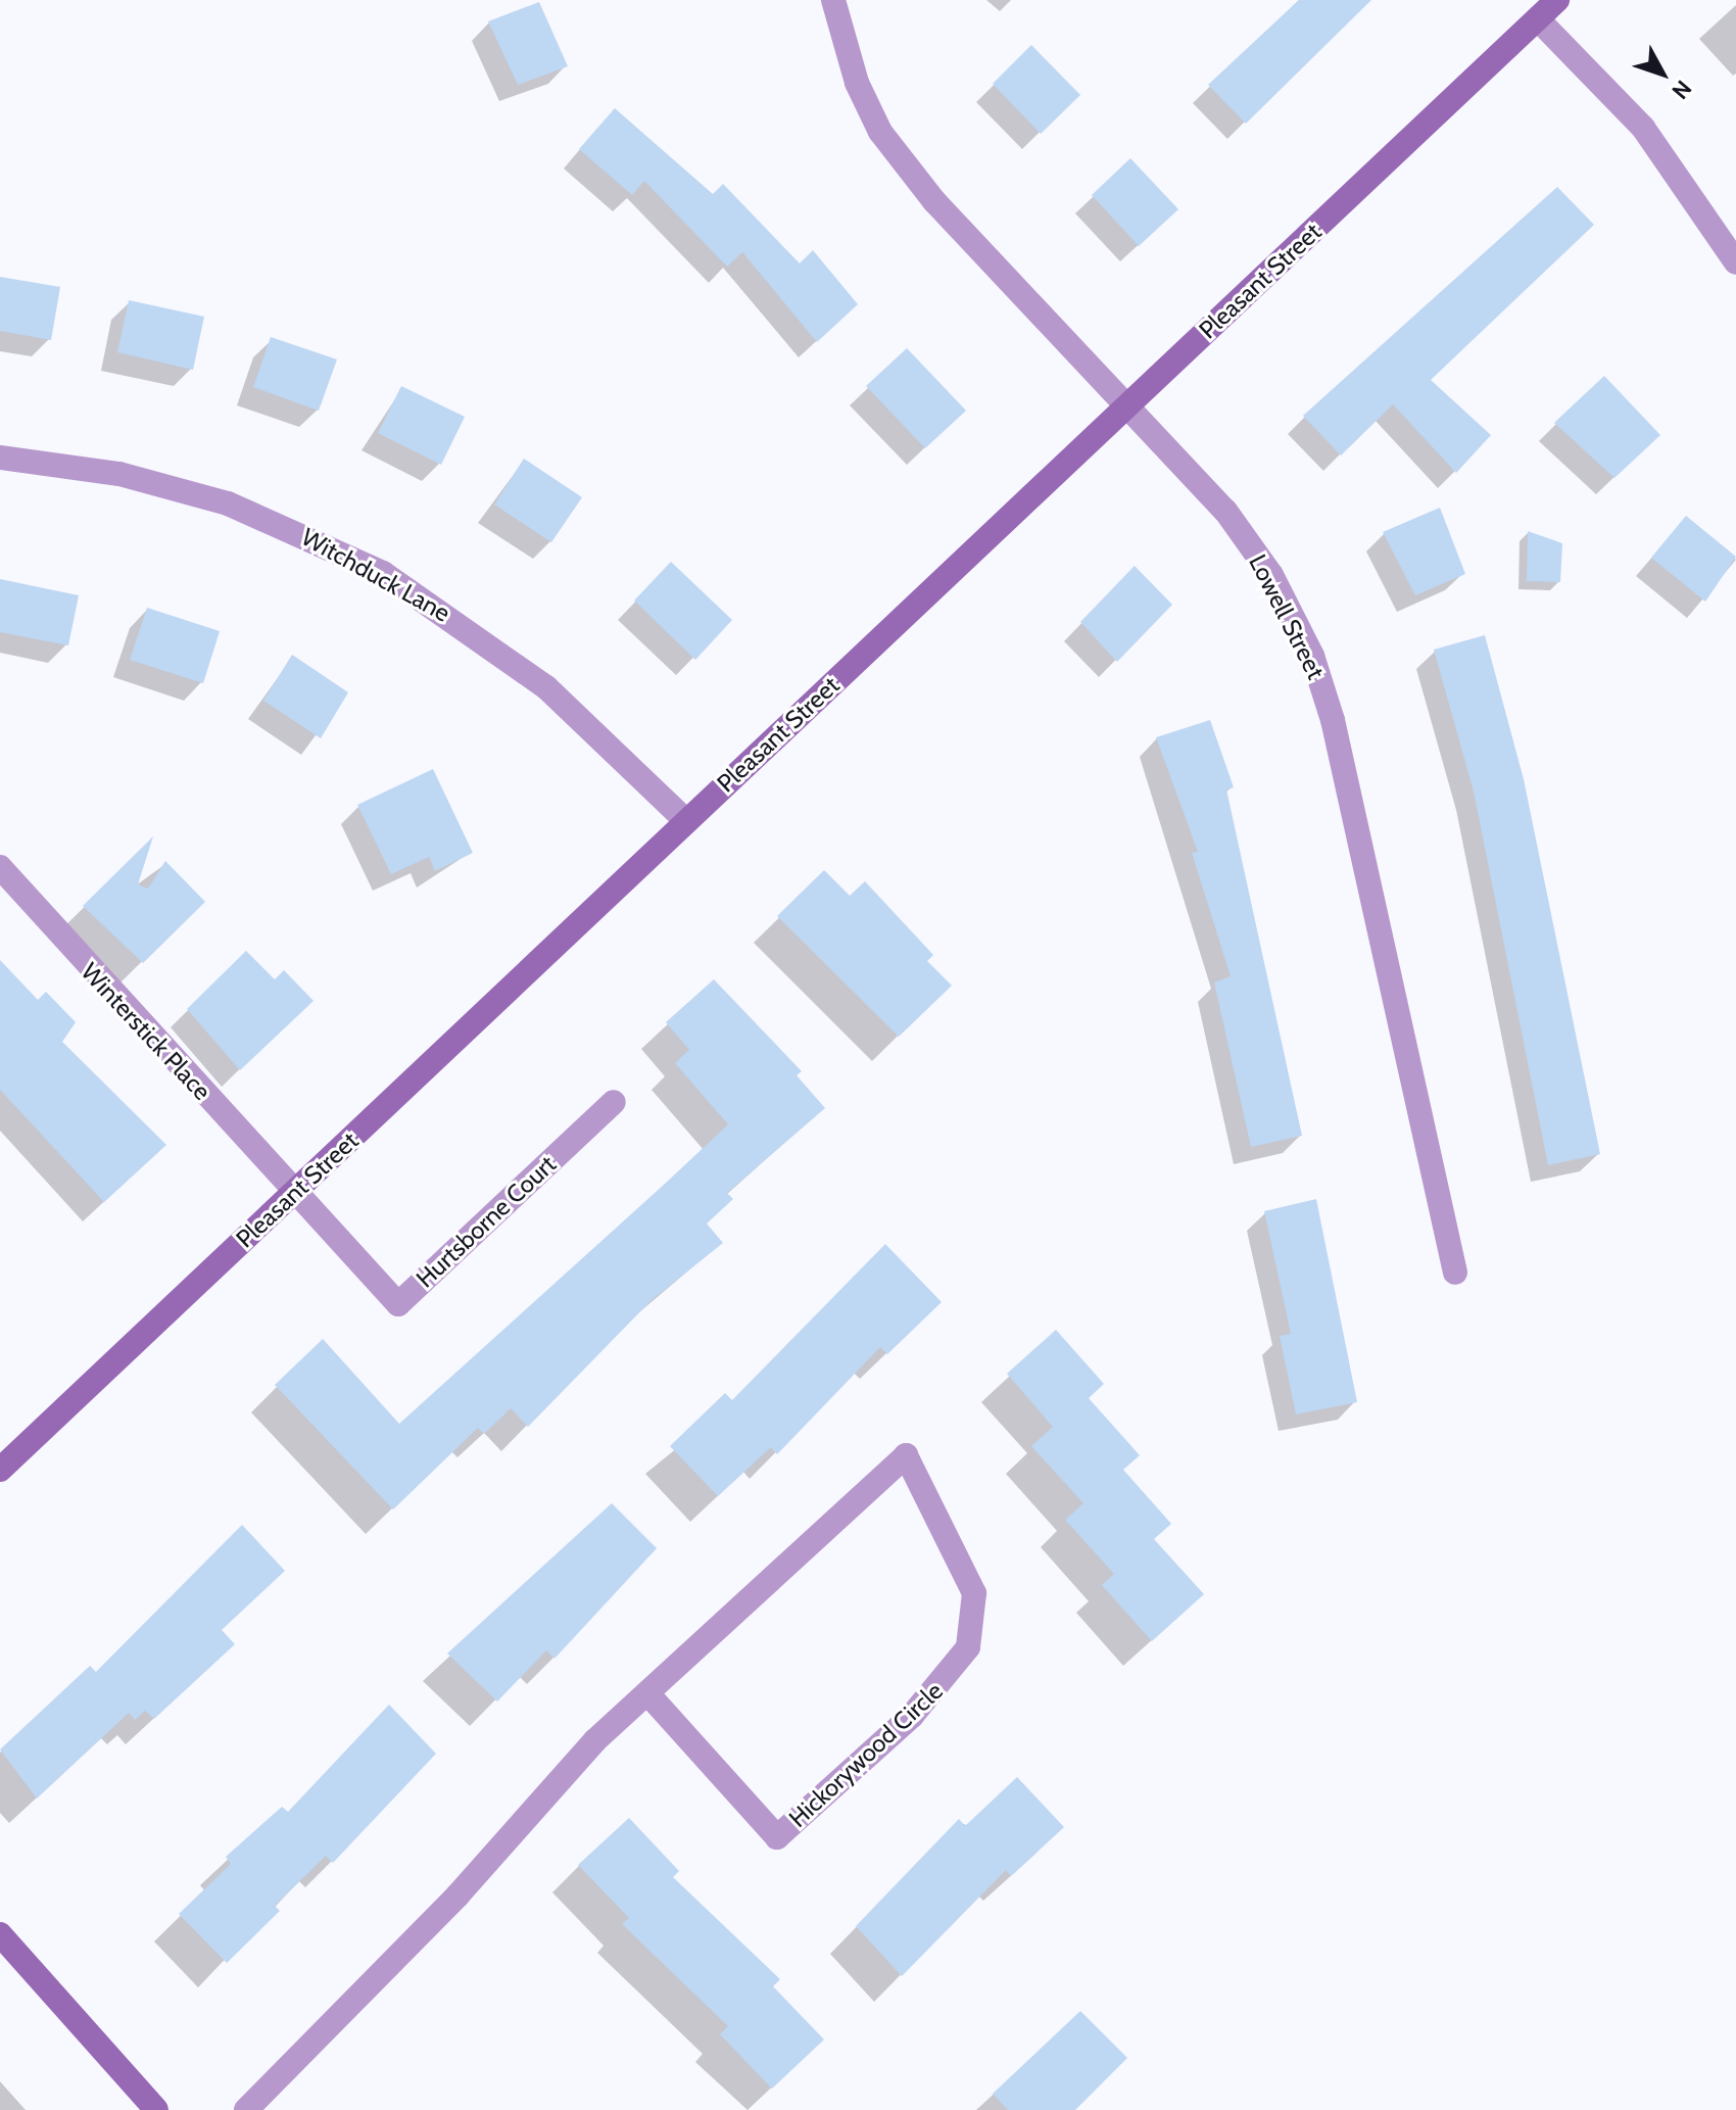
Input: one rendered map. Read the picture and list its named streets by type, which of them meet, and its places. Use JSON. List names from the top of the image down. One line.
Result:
{"streets":{"street":["Pleasant Street","Witchduck Lane","Lowell Street","Winterstick Place","Hurtsborne Court","Hickorywood Circle"]},"crossings":[["Pleasant Street","Witchduck Lane"],["Pleasant Street","Lowell Street"],["Pleasant Street","Winterstick Place"],["Pleasant Street","Hurtsborne Court"],["Winterstick Place","Hurtsborne Court"]],"north":"bottom right"}
